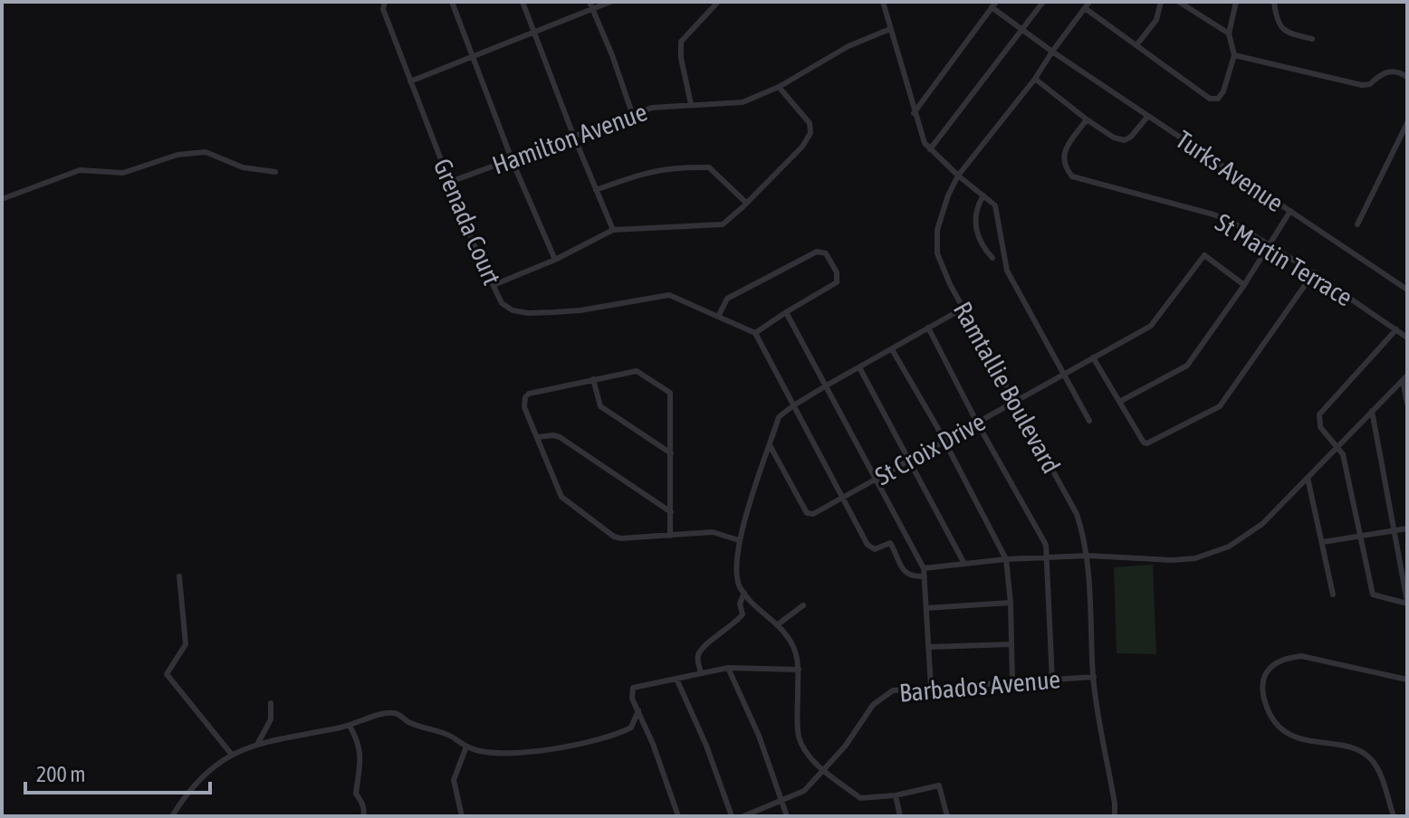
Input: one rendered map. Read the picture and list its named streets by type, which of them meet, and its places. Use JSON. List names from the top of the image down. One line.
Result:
{"streets":{"street":["Hamilton Avenue","Turks Avenue","Grenada Court","St Martin Terrace","Ramtallie Boulevard","St Croix Drive","Barbados Avenue"]},"crossings":[["Hamilton Avenue","Grenada Court"],["Turks Avenue","Ramtallie Boulevard"],["Ramtallie Boulevard","St Croix Drive"],["Ramtallie Boulevard","Barbados Avenue"]],"scale_bar":"200 m"}
